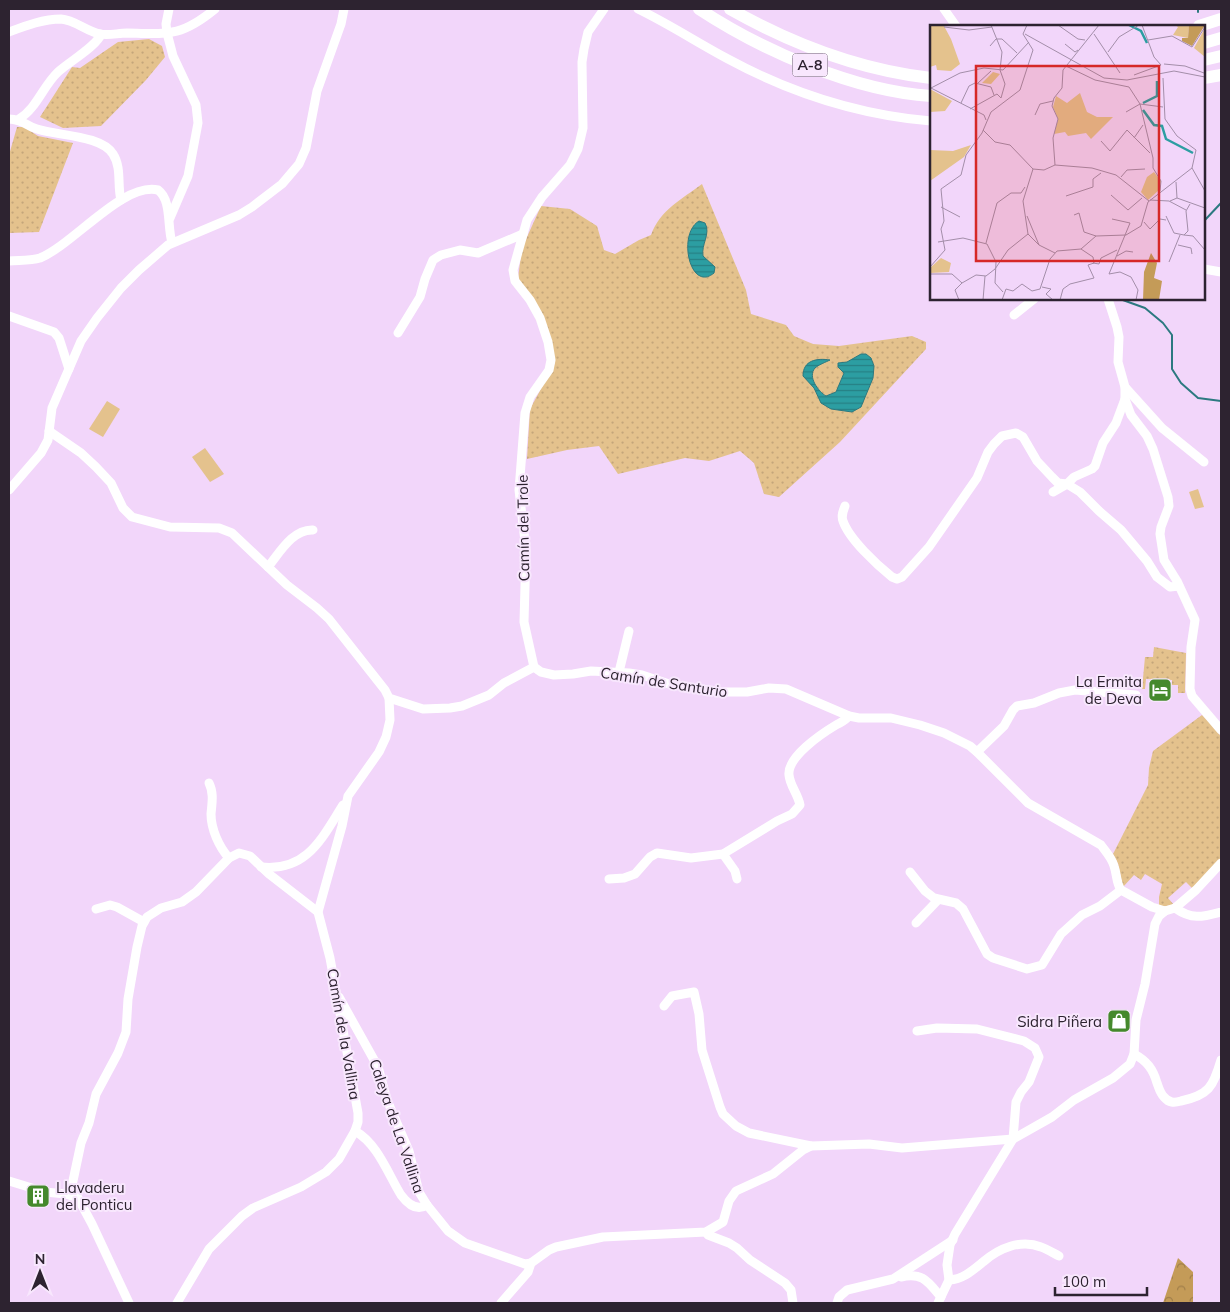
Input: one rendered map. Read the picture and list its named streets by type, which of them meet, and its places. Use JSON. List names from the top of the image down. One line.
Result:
{"streets":{"highway":["A-8"],"street":["Camín del Trole","Camín de Santurio","Camín de la Vallina","Caleya de La Vallina"]},"crossings":[["Camín del Trole","Camín de Santurio"],["Camín de la Vallina","Caleya de La Vallina"]],"places":{"hotel":["La Ermita de Deva"],"shop":["Sidra Piñera"],"building":["Llavaderu del Ponticu"]},"scale_bar":"100 m","north":"top"}
